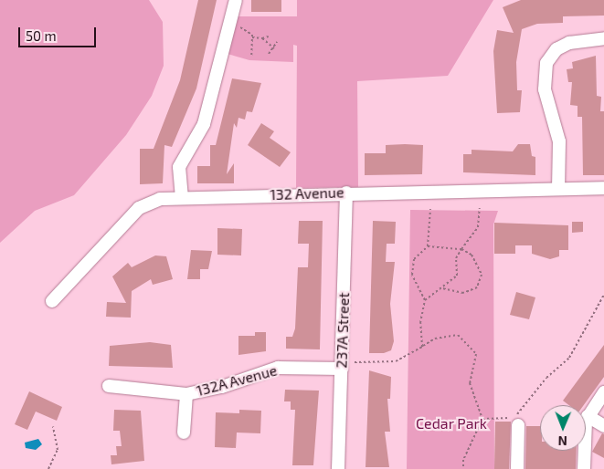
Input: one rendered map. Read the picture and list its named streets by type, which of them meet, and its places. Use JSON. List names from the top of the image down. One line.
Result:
{"streets":{"street":["132 Avenue","237A Street","132A Avenue"]},"crossings":[["132 Avenue","237A Street"],["237A Street","132A Avenue"]],"parks":["Cedar Park"],"scale_bar":"50 m","north":"bottom"}
